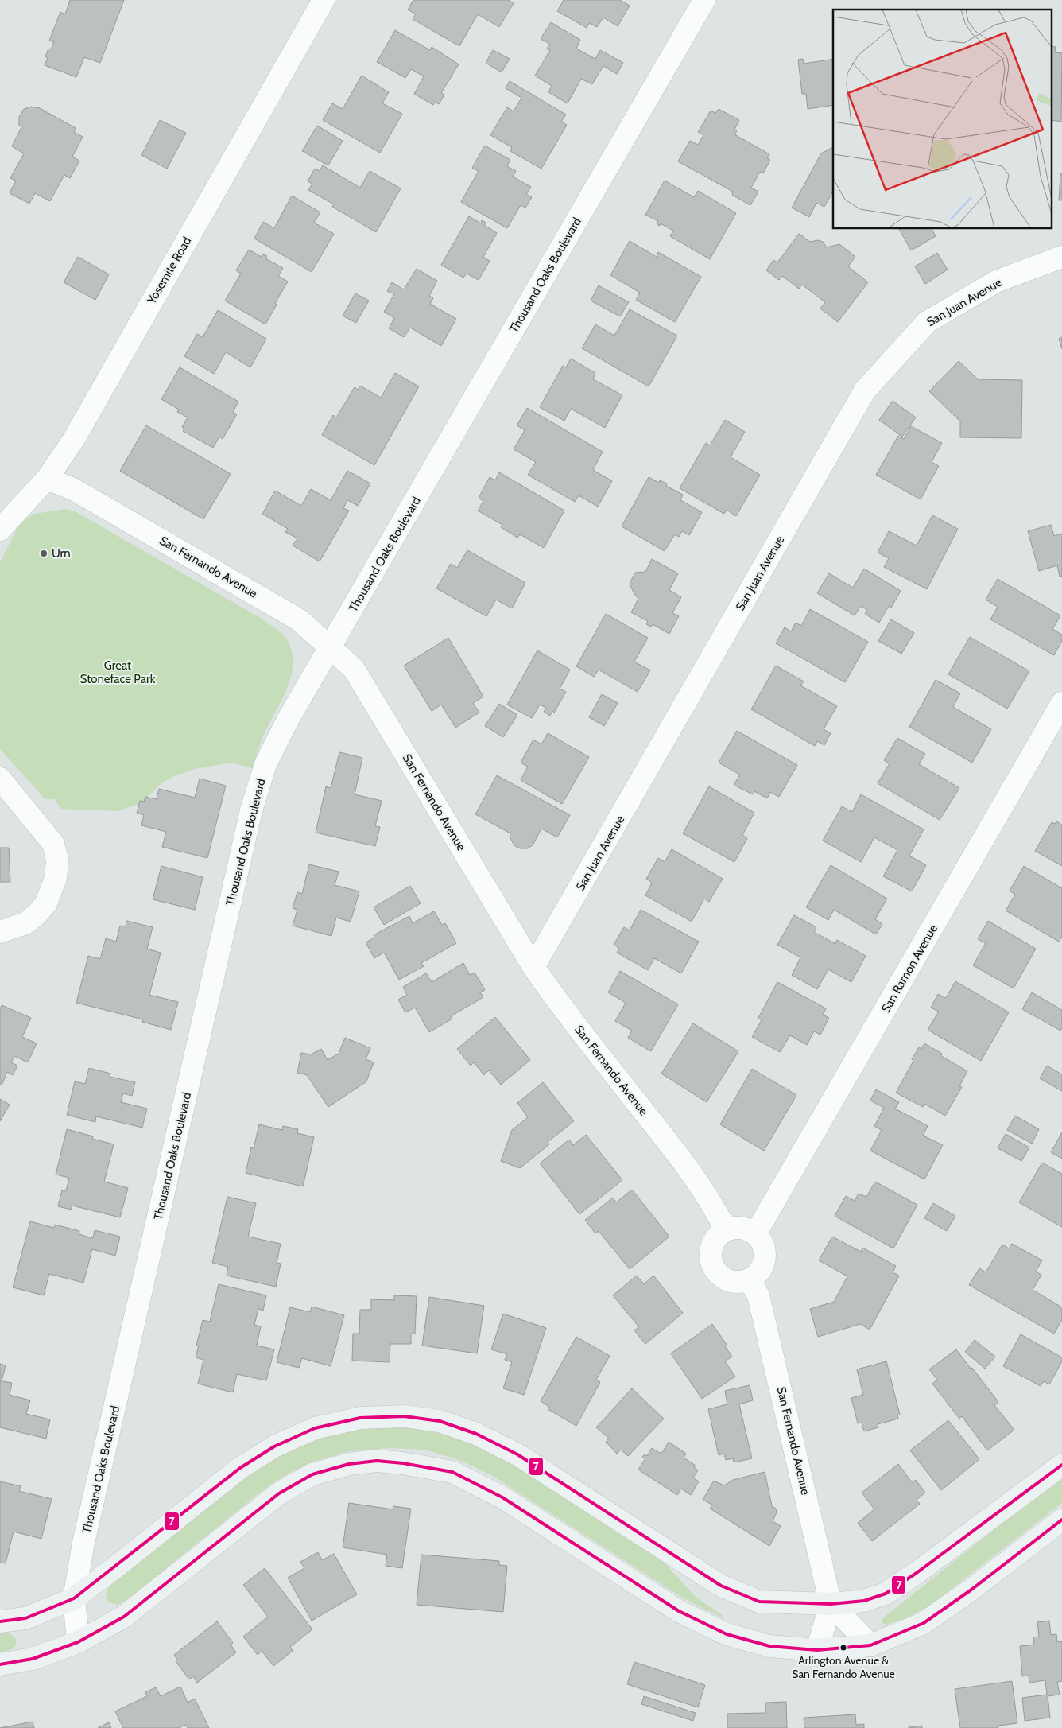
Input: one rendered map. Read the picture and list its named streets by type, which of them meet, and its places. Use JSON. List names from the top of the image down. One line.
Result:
{"streets":{"street":["Yosemite Road","Thousand Oaks Boulevard","San Juan Avenue","San Fernando Avenue","San Ramon Avenue"]},"crossings":[["Yosemite Road","San Fernando Avenue"],["Thousand Oaks Boulevard","San Fernando Avenue"],["San Juan Avenue","San Fernando Avenue"],["San Fernando Avenue","San Ramon Avenue"]],"parks":["Great Stoneface Park"],"places":["Urn","Arlington Avenue & San Fernando Avenue"],"lines":["transit line 7"]}
